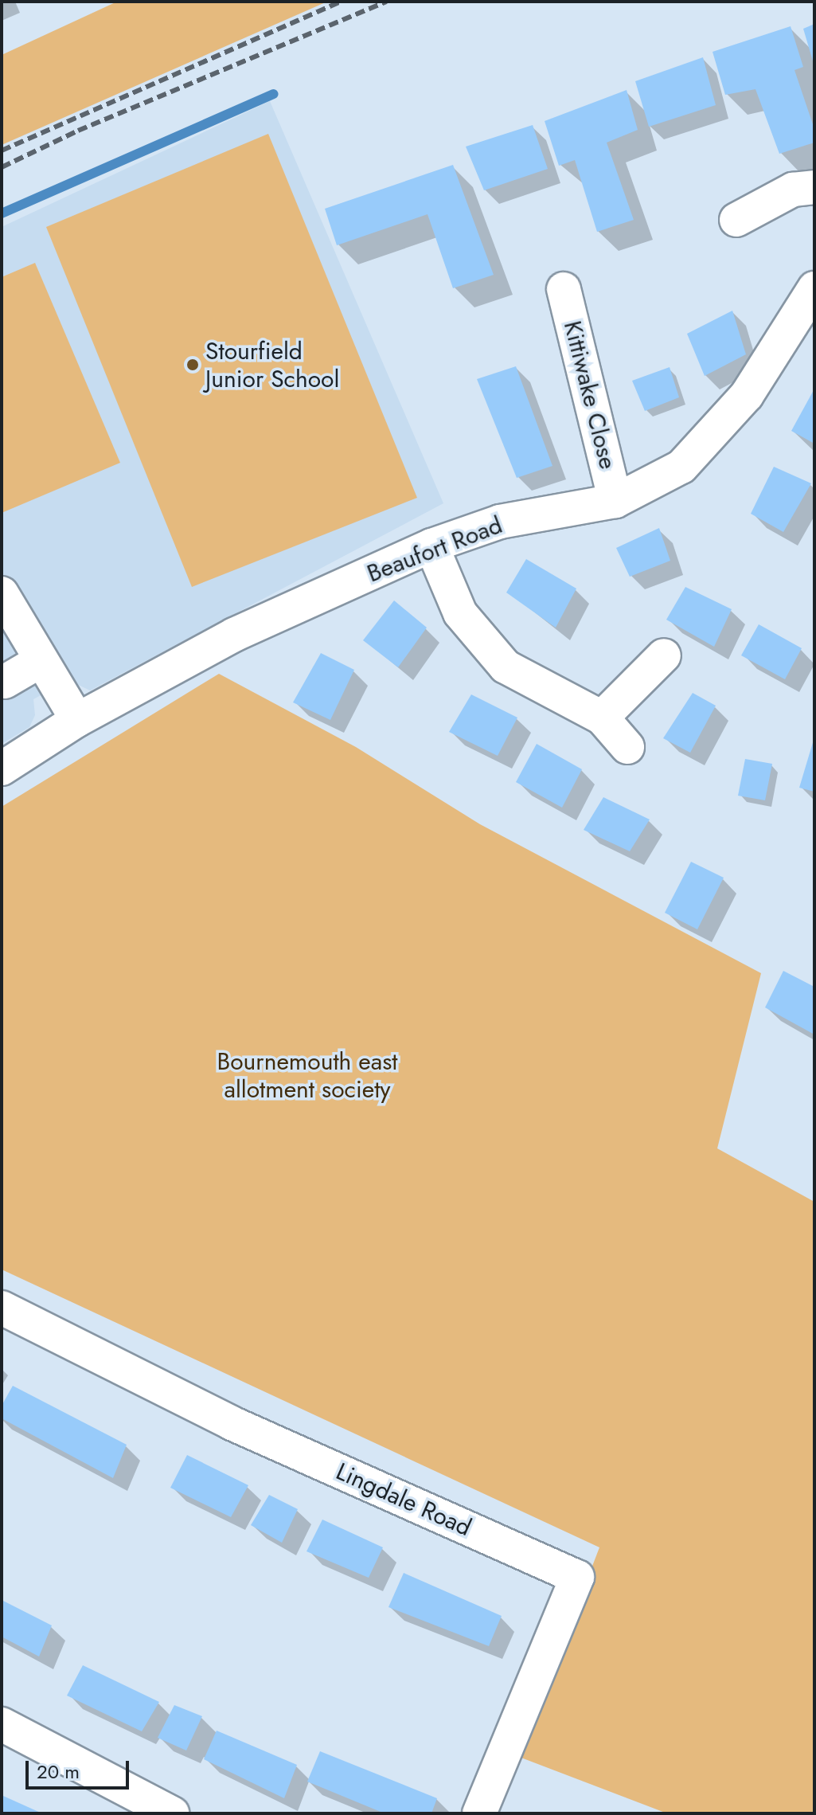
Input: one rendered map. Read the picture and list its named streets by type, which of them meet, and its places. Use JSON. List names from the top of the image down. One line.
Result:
{"streets":{"street":["Kittiwake Close","Beaufort Road","Lingdale Road"]},"crossings":[["Kittiwake Close","Beaufort Road"]],"parks":["Bournemouth east allotment society"],"places":["Stourfield Junior School"],"scale_bar":"20 m"}
